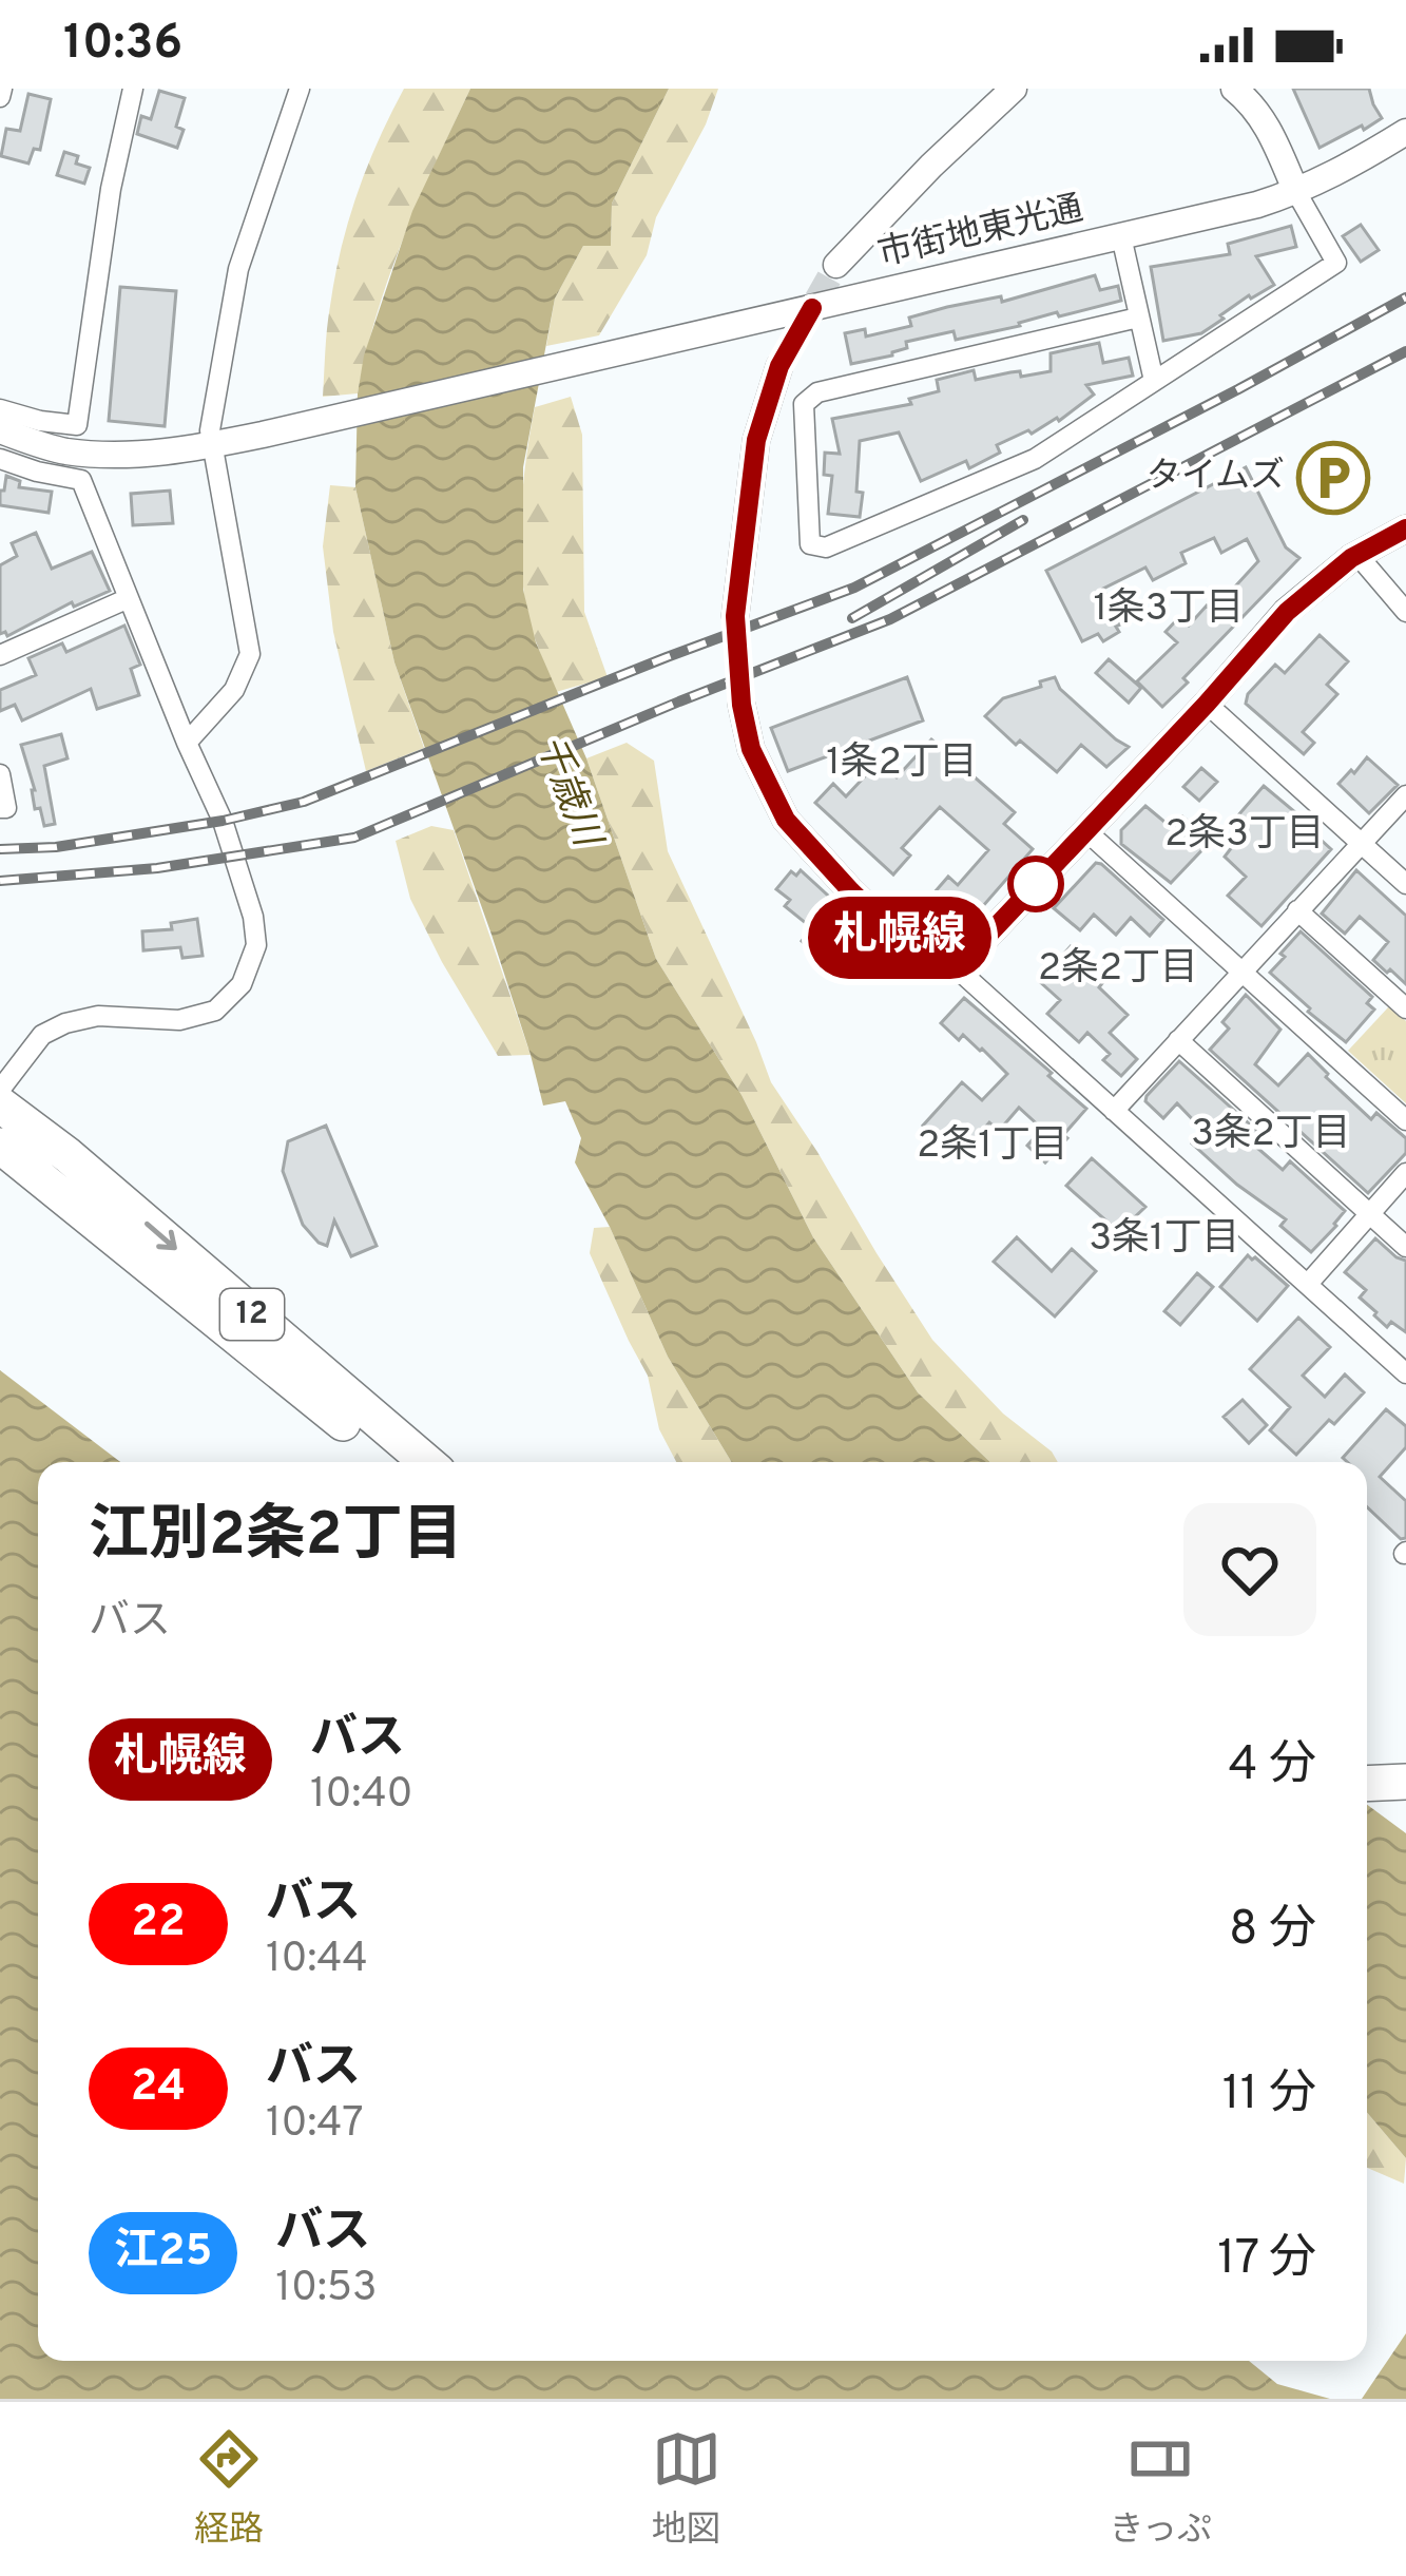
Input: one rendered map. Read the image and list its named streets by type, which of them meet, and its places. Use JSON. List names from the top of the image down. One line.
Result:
{"streets":{"highway":["12"],"street":["市街地東光通"]},"districts":["1条3丁目","1条2丁目","2条3丁目","2条2丁目","3条2丁目","2条1丁目","3条1丁目"],"water":["千歳川"],"places":{"parking":["タイムズ"]},"lines":["bus line 札幌線"],"page":{"status":"10:36","on_map":"札幌線","heading":["江別2条2丁目","バス"],"list":[{"mark":"札幌線","name":"バス","note":"10:40","value":"4 分"},{"mark":"22","name":"バス","note":"10:44","value":"8 分"},{"mark":"24","name":"バス","note":"10:47","value":"11 分"},{"mark":"江25","name":"バス","note":"10:53","value":"17 分"}],"tabs":["経路","地図","きっぷ"]}}
